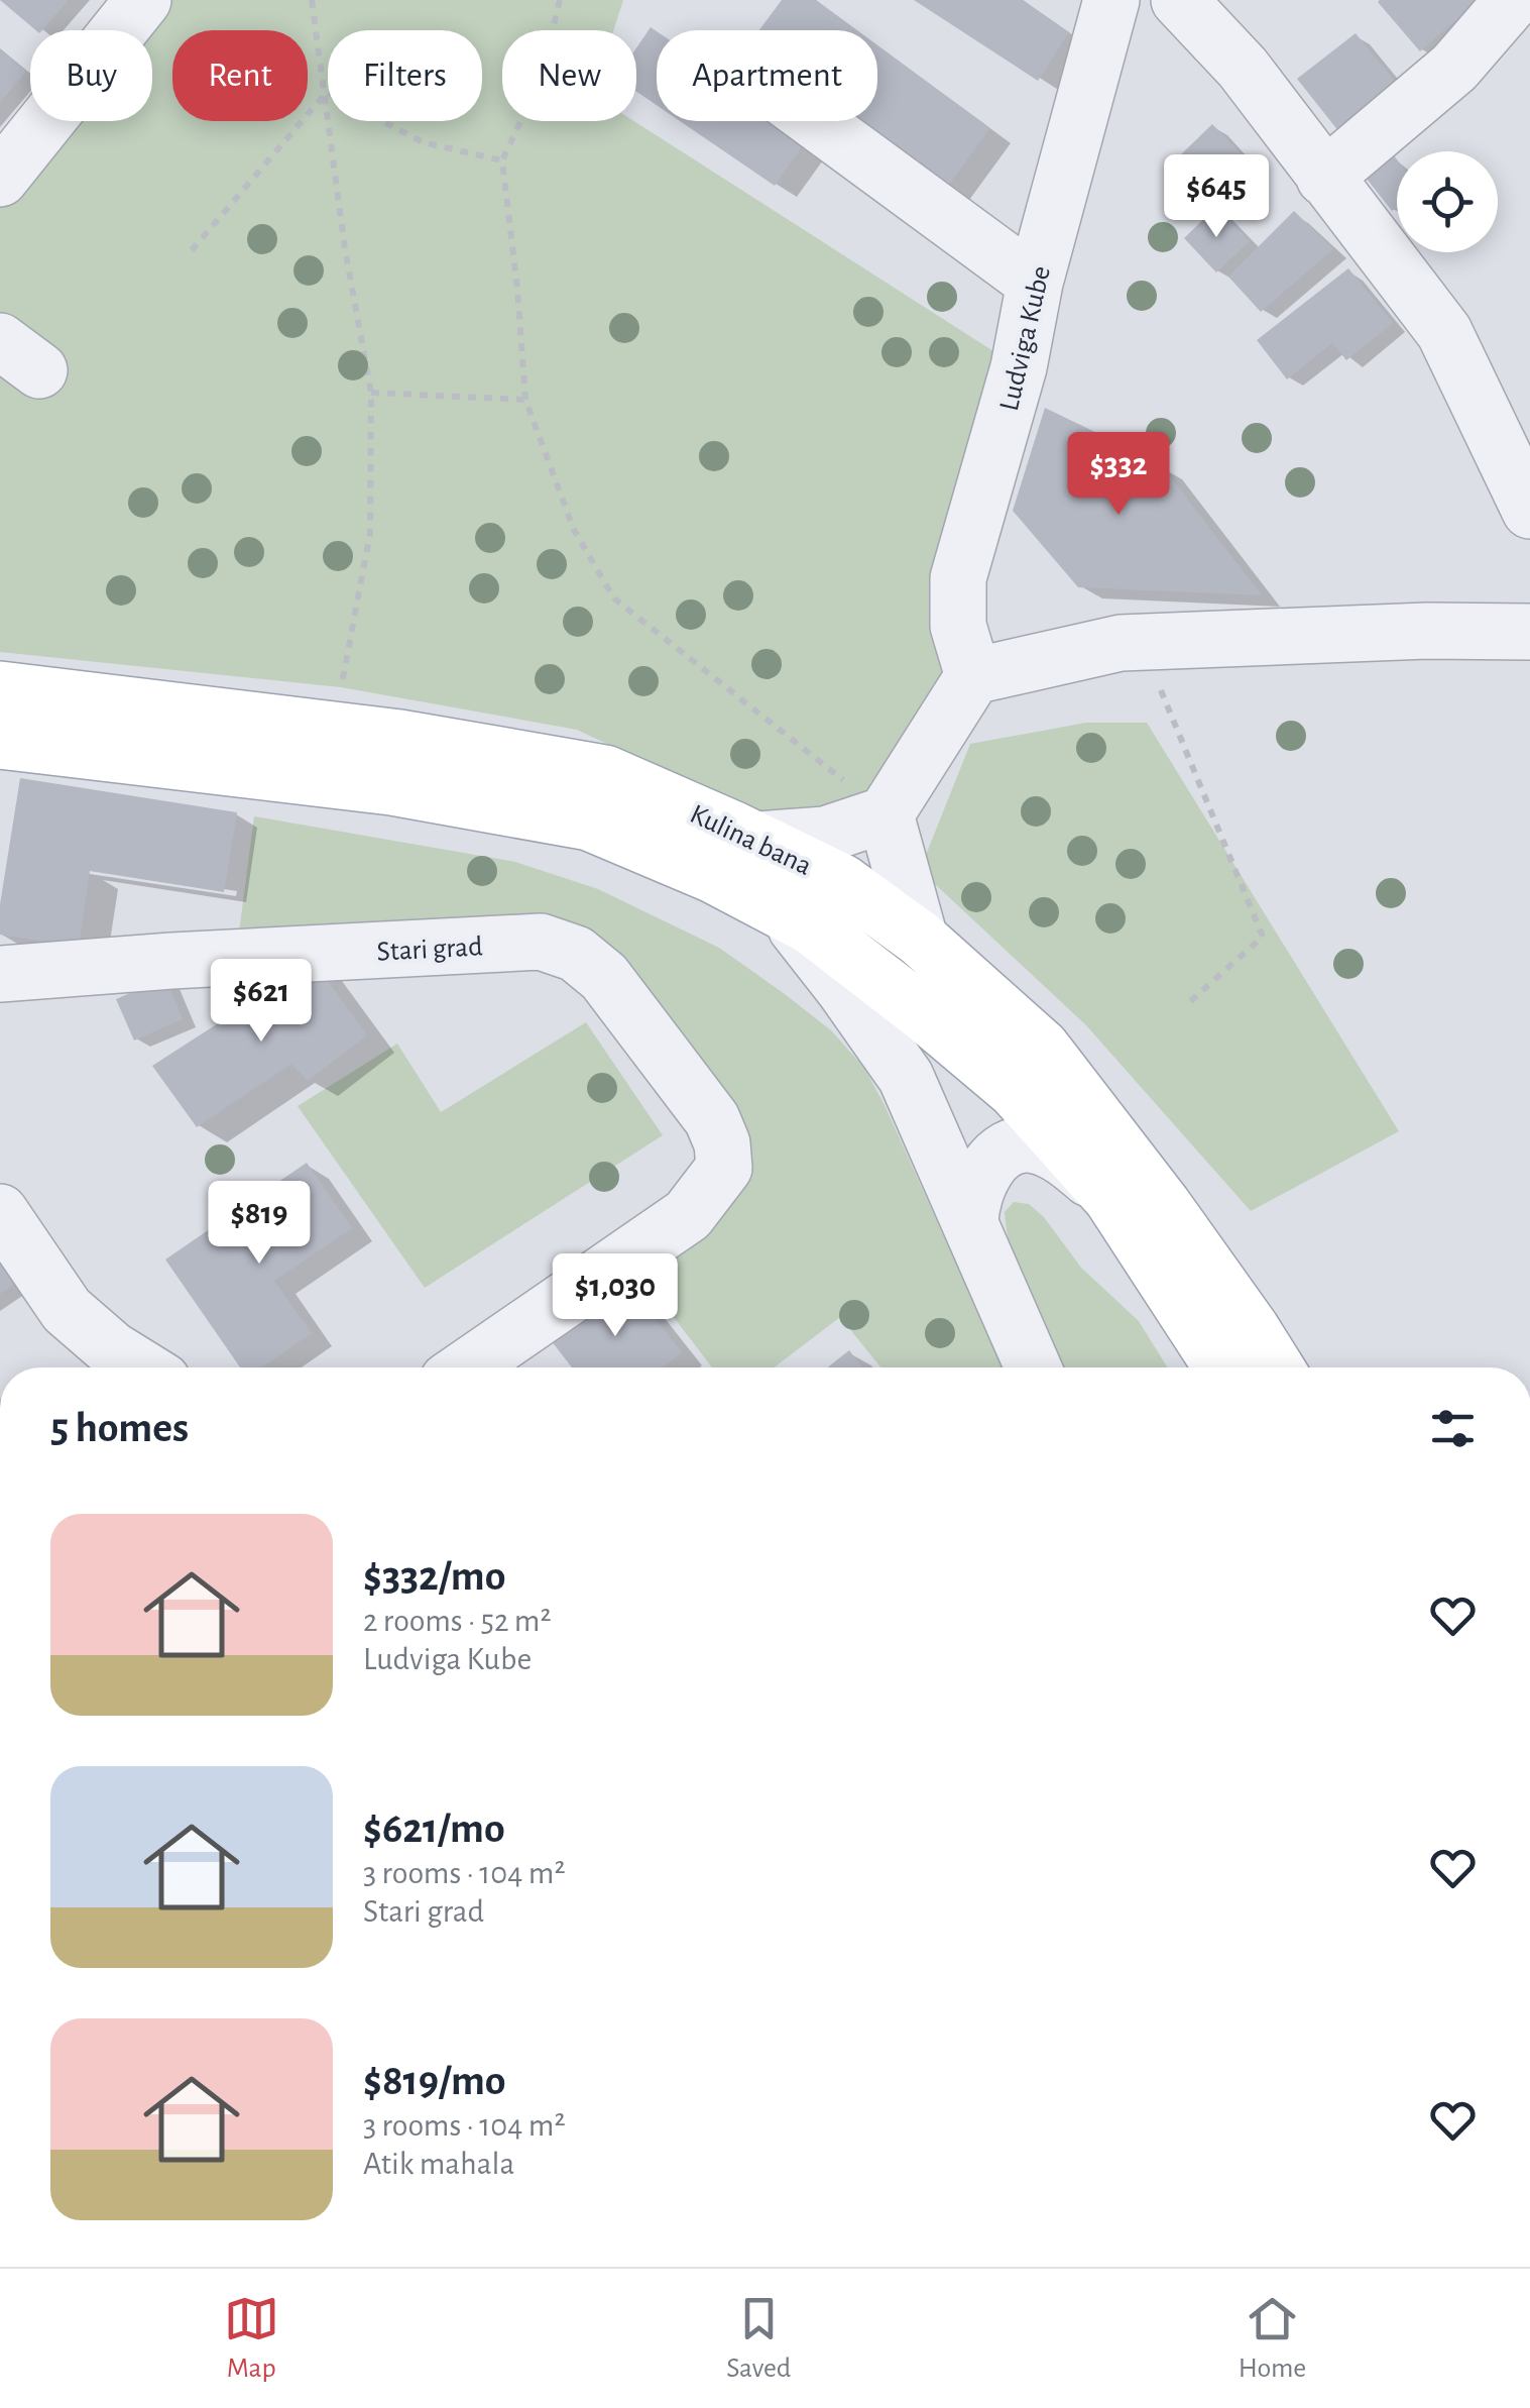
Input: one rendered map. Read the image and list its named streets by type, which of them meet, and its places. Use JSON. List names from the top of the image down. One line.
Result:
{"streets":{"main road":["Kulina bana"],"street":["Ludviga Kube","Stari grad"]},"page":{"chip":["Buy","Rent","Filters","New","Apartment"],"price":["$645","$332","$621","$819","$1,030"],"heading":"5 homes","list":[{"name":"$332/mo","note":"2 rooms · 52 m² · Ludviga Kube"},{"name":"$621/mo","note":"3 rooms · 104 m² · Stari grad"},{"name":"$819/mo","note":"3 rooms · 104 m² · Atik mahala"}],"tabs":["Map","Saved","Home"]}}
